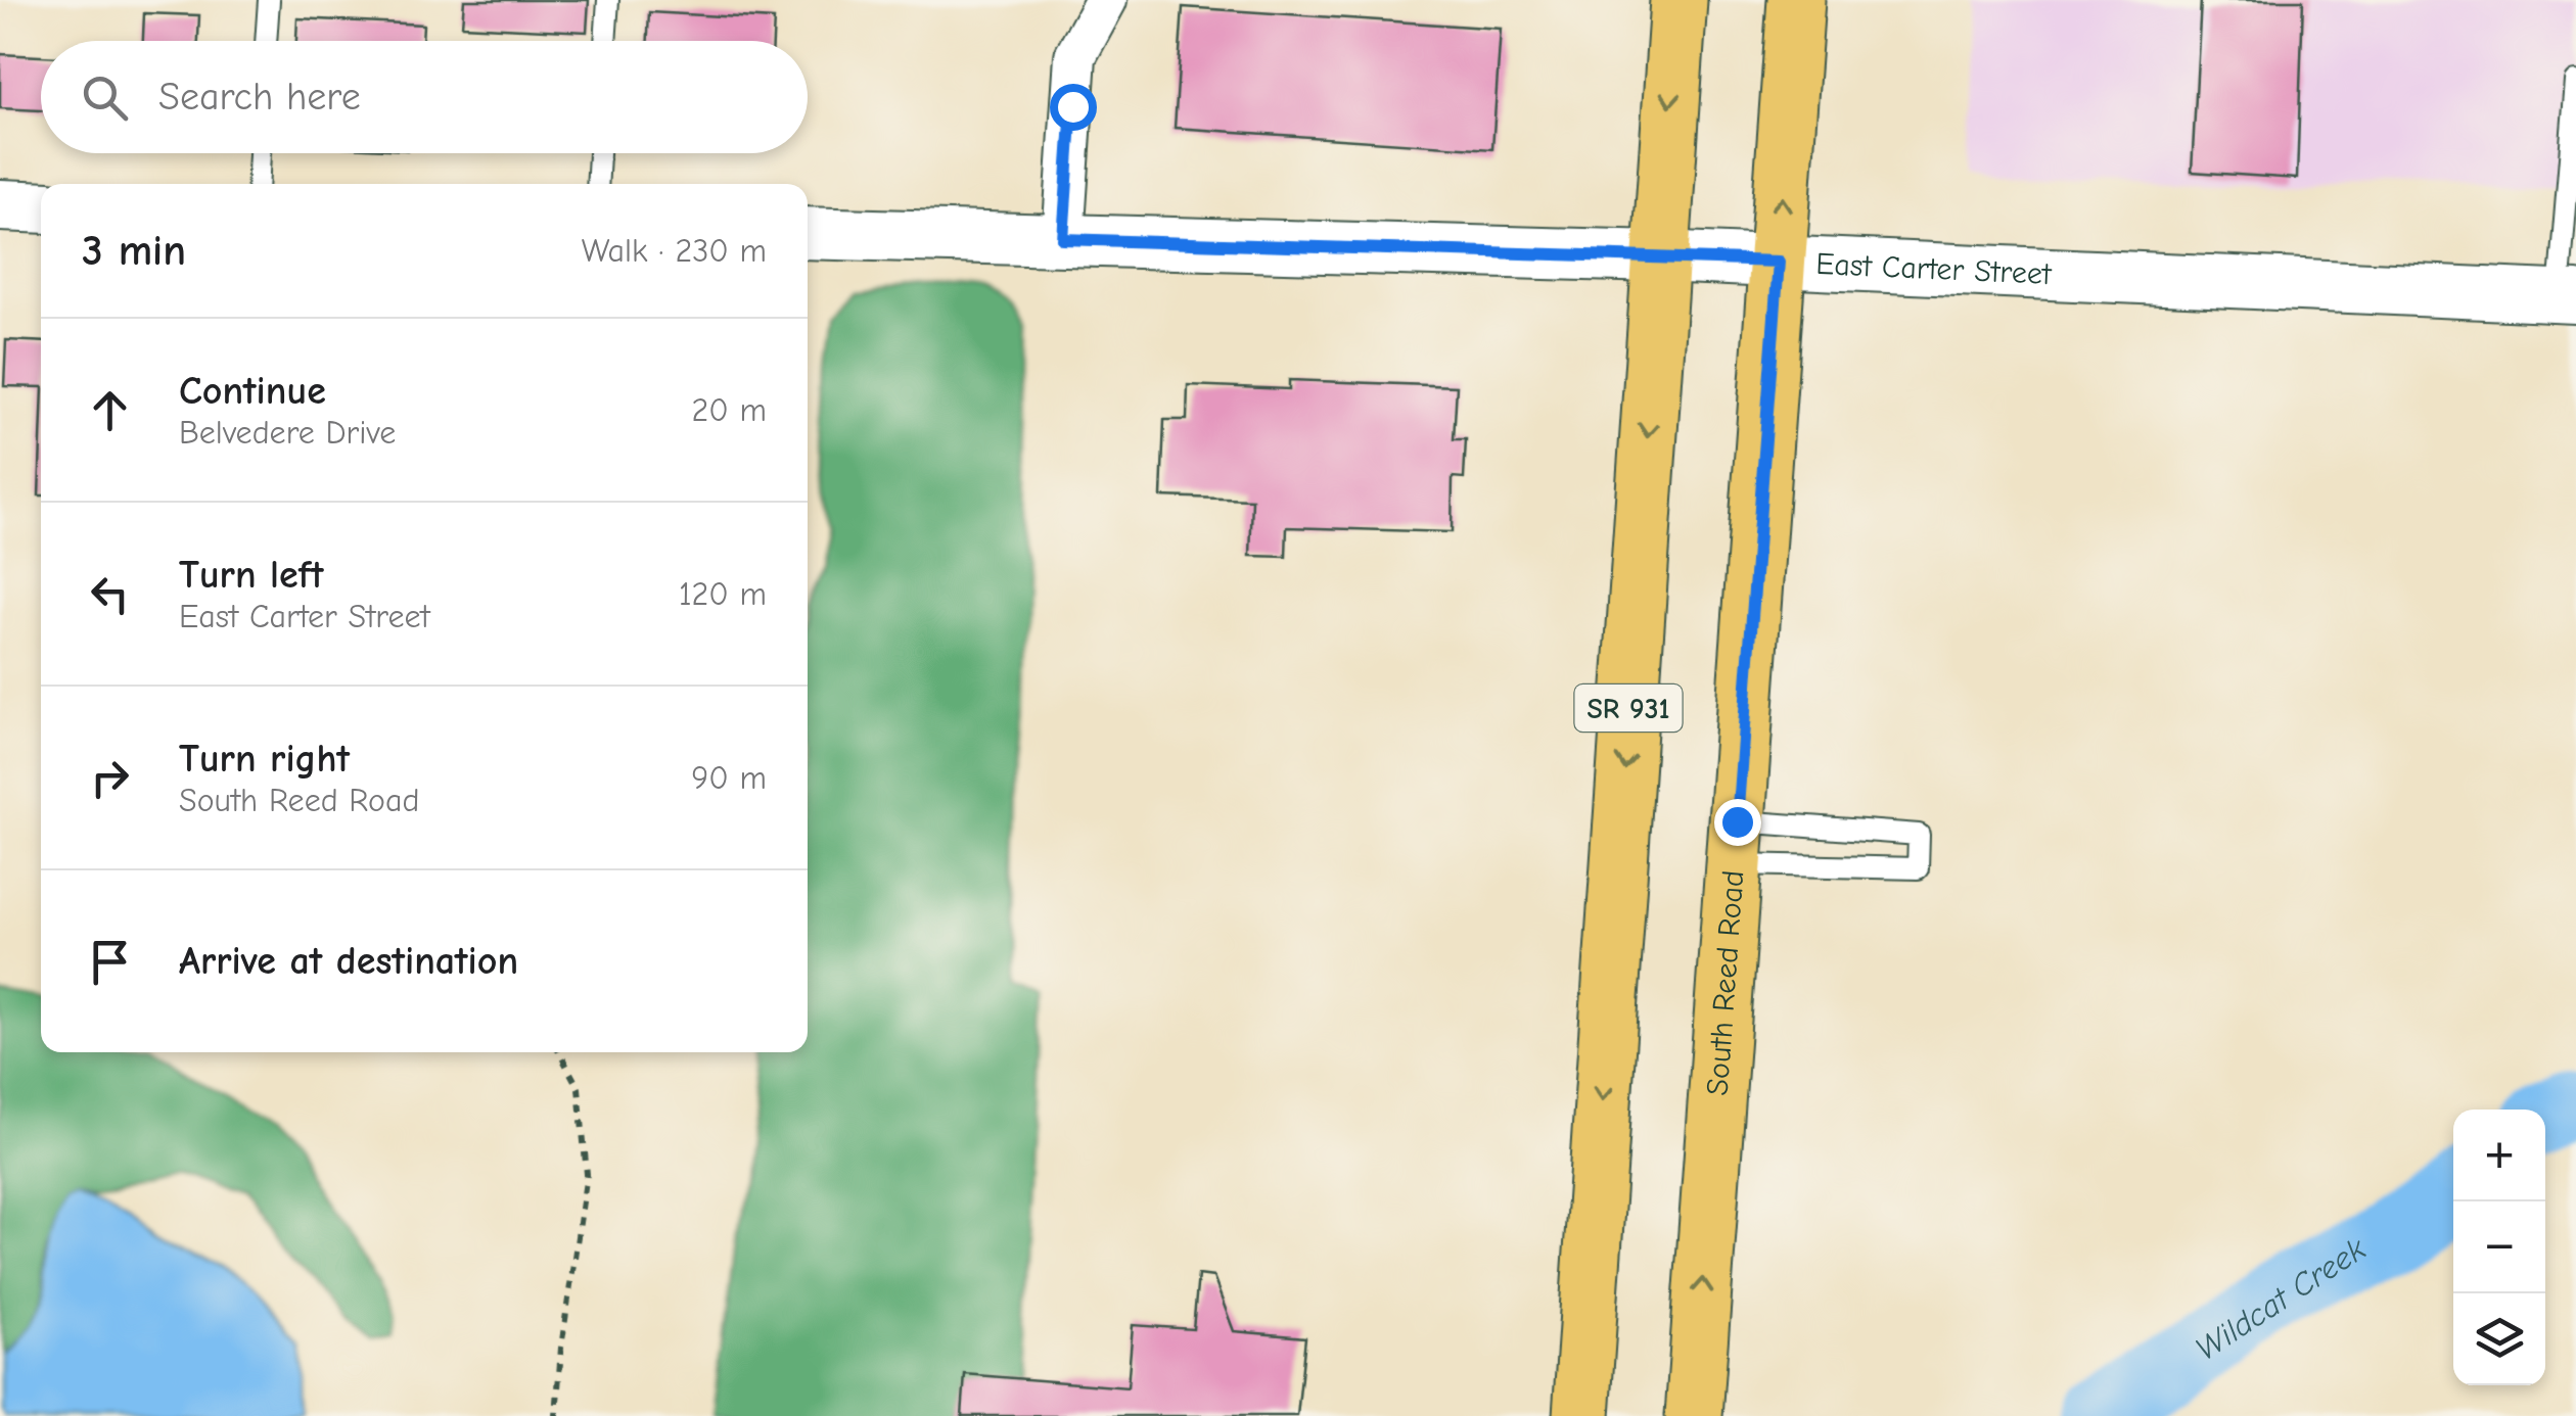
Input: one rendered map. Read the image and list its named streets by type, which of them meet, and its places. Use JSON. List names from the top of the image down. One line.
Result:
{"streets":{"main road":["SR 931","South Reed Road"],"street":["East Carter Street"]},"crossings":[["East Carter Street","SR 931"],["East Carter Street","South Reed Road"]],"water":["Wildcat Creek"],"page":{"search":"Search here","heading":["3 min","Walk · 230 m"],"list":[["Continue","Belvedere Drive","20 m"],["Turn left","East Carter Street","120 m"],["Turn right","South Reed Road","90 m"],"Arrive at destination"],"map_buttons":["+","−"]}}
